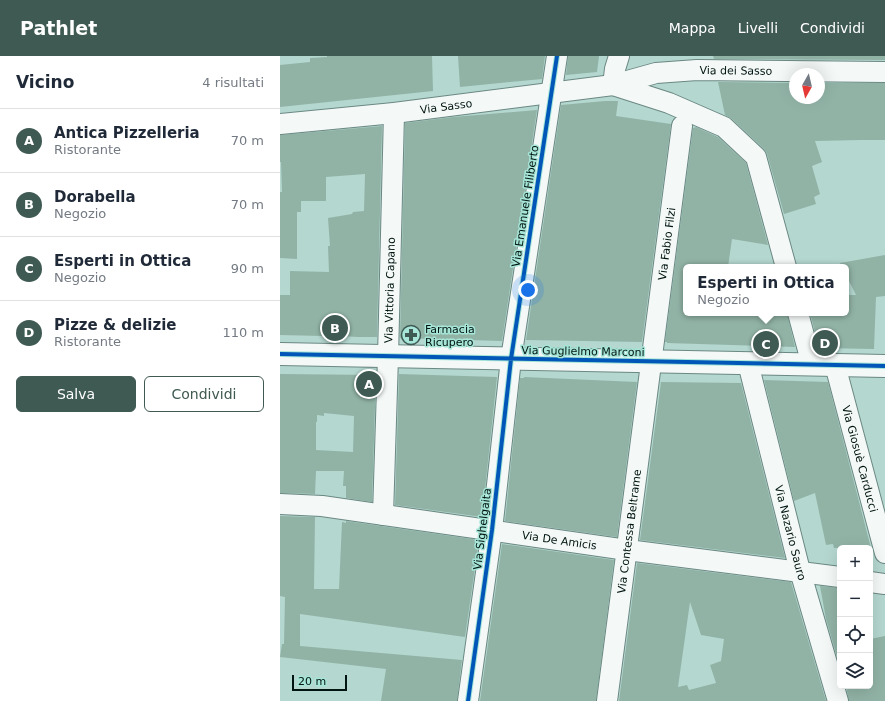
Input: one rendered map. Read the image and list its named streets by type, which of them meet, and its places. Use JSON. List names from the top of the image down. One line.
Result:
{"streets":{"main road":["Via Guglielmo Marconi"],"street":["Via dei Sasso","Via Sasso","Via Emanuele Filiberto","Via Fabio Filzi","Via Vittoria Capano","Via Giosuè Carducci","Via Sighelgaita","Via Contessa Beltrame","Via Nazario Sauro","Via De Amicis"]},"crossings":[["Via dei Sasso","Via Sasso"],["Via Sasso","Via Emanuele Filiberto"],["Via Sasso","Via Vittoria Capano"],["Via Emanuele Filiberto","Via Guglielmo Marconi"],["Via Emanuele Filiberto","Via Sighelgaita"],["Via Fabio Filzi","Via Guglielmo Marconi"],["Via Fabio Filzi","Via Contessa Beltrame"],["Via Vittoria Capano","Via Guglielmo Marconi"],["Via Vittoria Capano","Via De Amicis"],["Via Guglielmo Marconi","Via Giosuè Carducci"],["Via Guglielmo Marconi","Via Sighelgaita"],["Via Guglielmo Marconi","Via Contessa Beltrame"],["Via Guglielmo Marconi","Via Nazario Sauro"],["Via Sighelgaita","Via De Amicis"],["Via Contessa Beltrame","Via De Amicis"],["Via Nazario Sauro","Via De Amicis"]],"places":{"pharmacy":["Farmacia Ricupero"]},"scale_bar":"20 m","north":"bottom","page":{"header":"Pathlet","nav":["Mappa","Livelli","Condividi"],"heading":["Vicino","4 risultati"],"list":[{"mark":"A","name":"Antica Pizzelleria","note":"Ristorante","value":"70 m"},{"mark":"B","name":"Dorabella","note":"Negozio","value":"70 m"},{"mark":"C","name":"Esperti in Ottica","note":"Negozio","value":"90 m"},{"mark":"D","name":"Pizze & delizie","note":"Ristorante","value":"110 m"}],"popup":["Esperti in Ottica","Negozio"],"pins":["B","D","C","A"],"buttons":["Salva","Condividi"],"map_buttons":["+","−"],"scale":"20 m"}}
